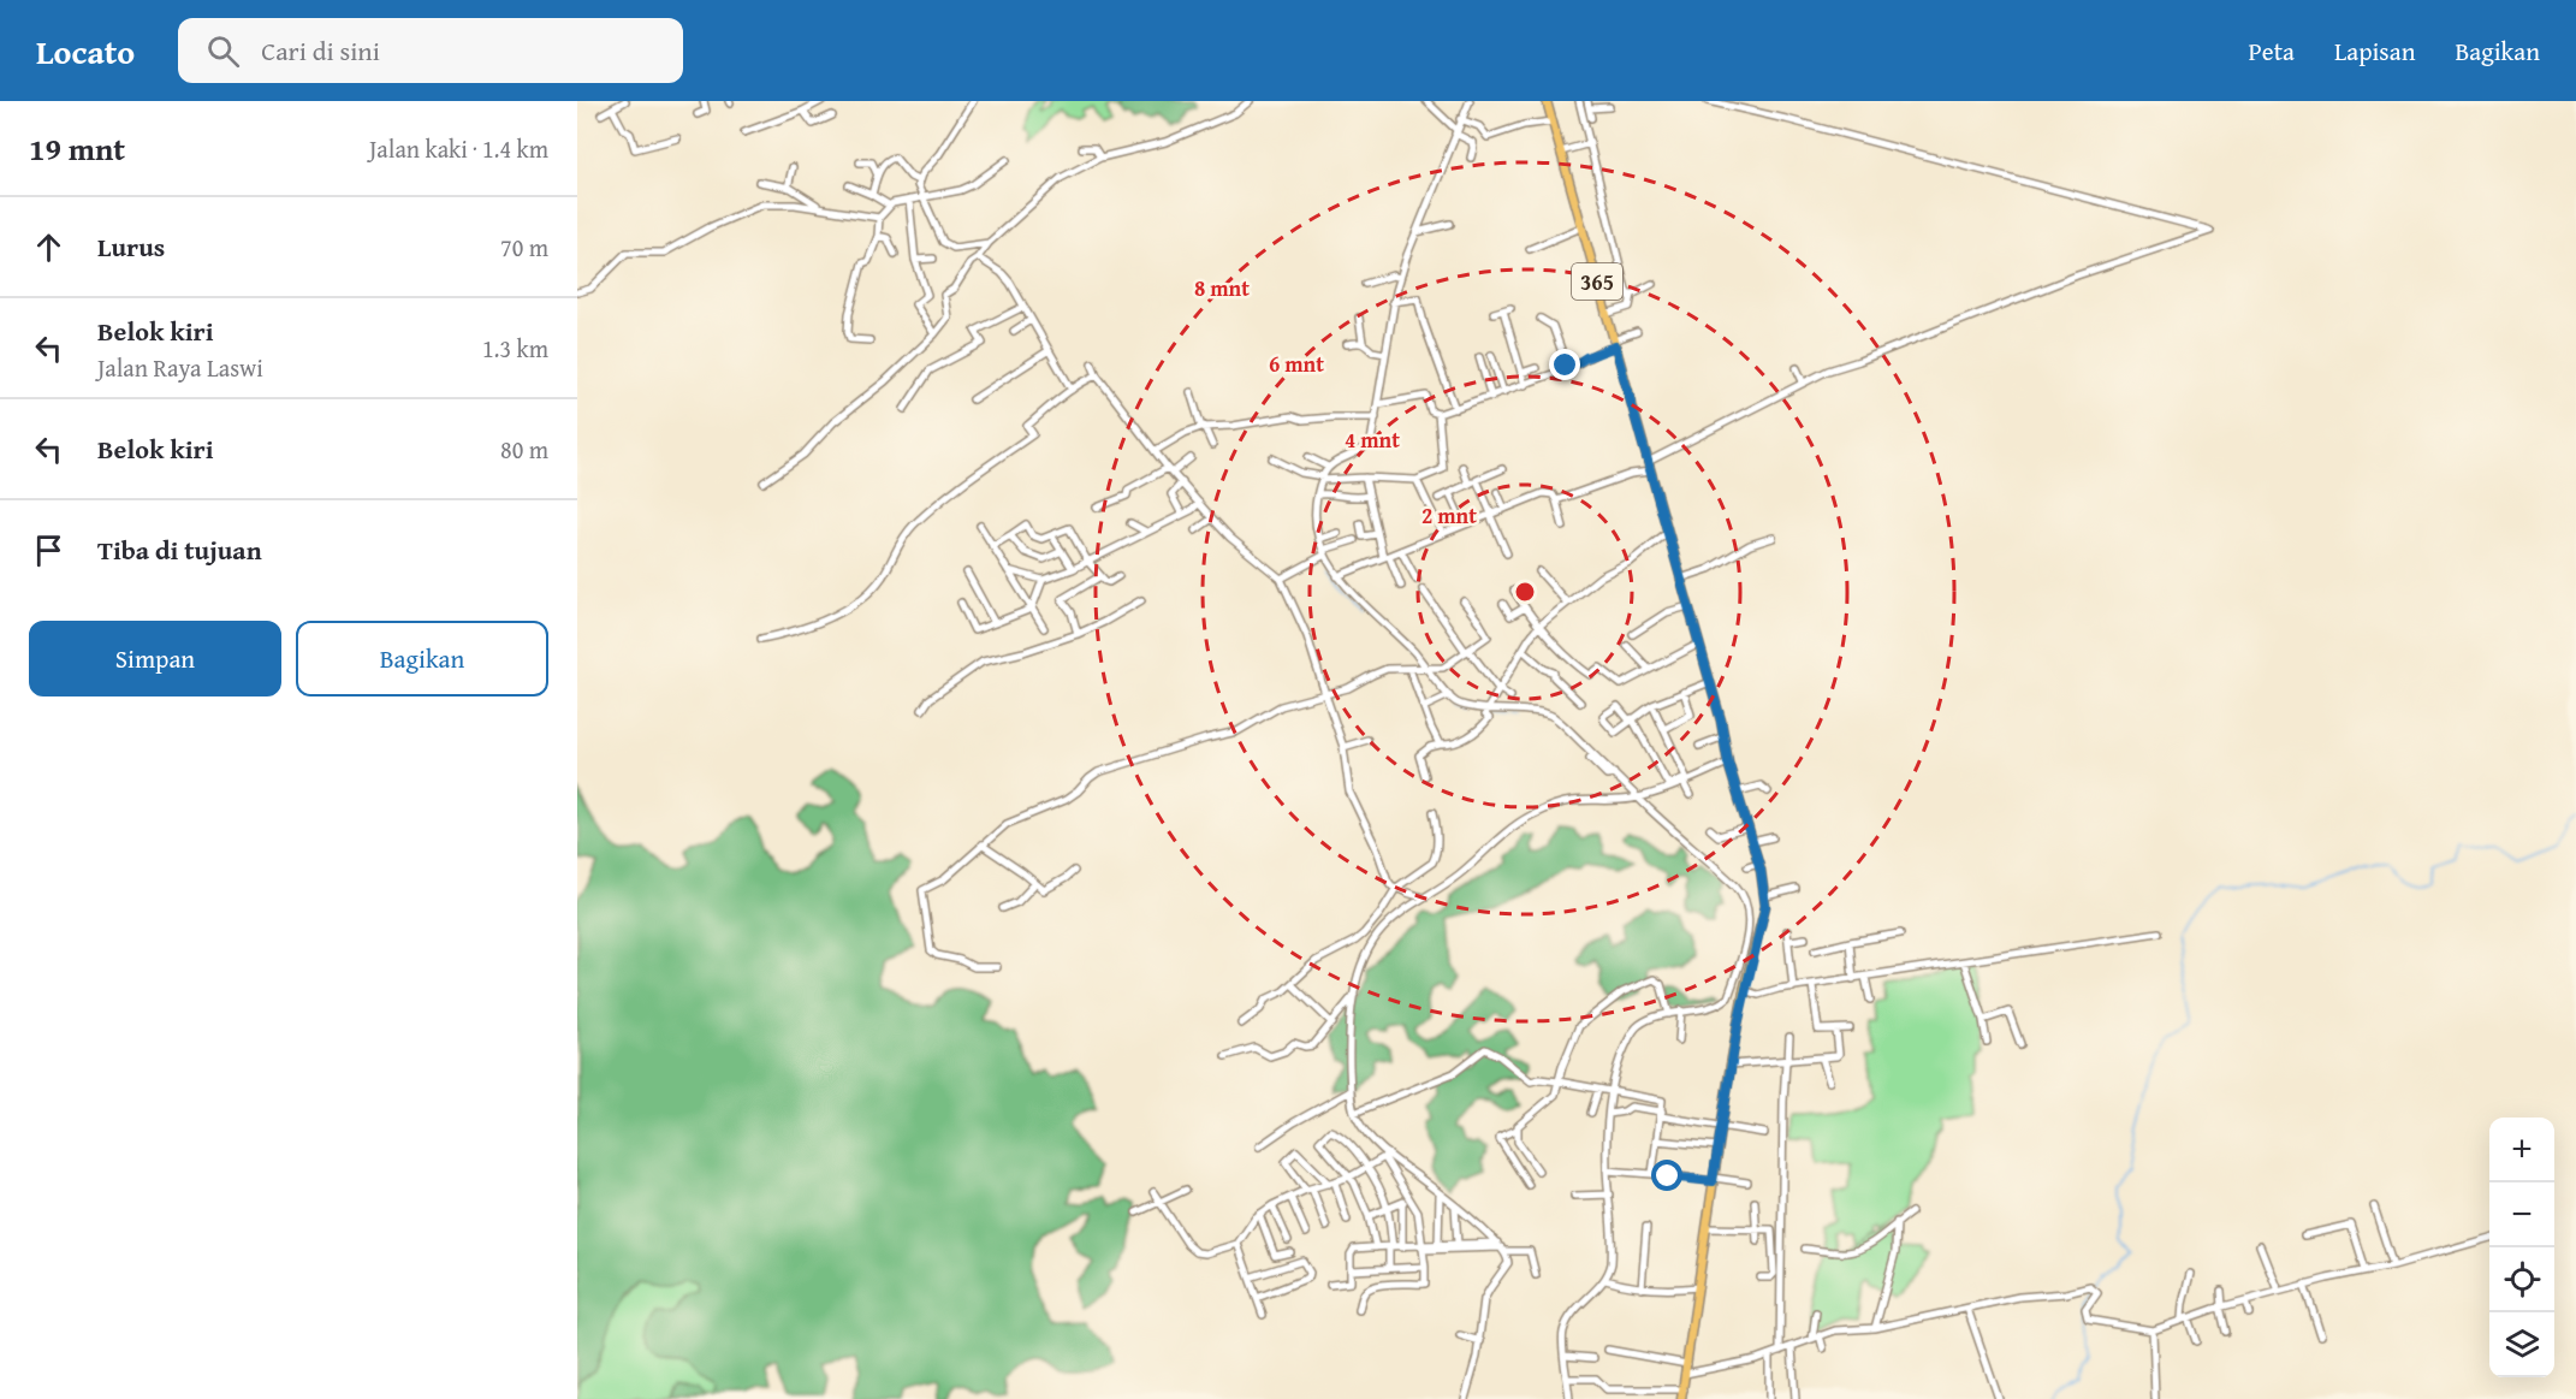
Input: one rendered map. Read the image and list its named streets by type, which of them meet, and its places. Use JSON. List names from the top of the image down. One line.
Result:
{"streets":{"main road":["365"]},"page":{"header":"Locato","search":"Cari di sini","nav":["Peta","Lapisan","Bagikan"],"heading":["19 mnt","Jalan kaki · 1.4 km"],"list":[["Lurus","70 m"],["Belok kiri","Jalan Raya Laswi","1.3 km"],["Belok kiri","80 m"],"Tiba di tujuan"],"buttons":["Simpan","Bagikan"],"map_buttons":["+","−"]},"rings":["8 mnt","6 mnt","4 mnt","2 mnt"]}
